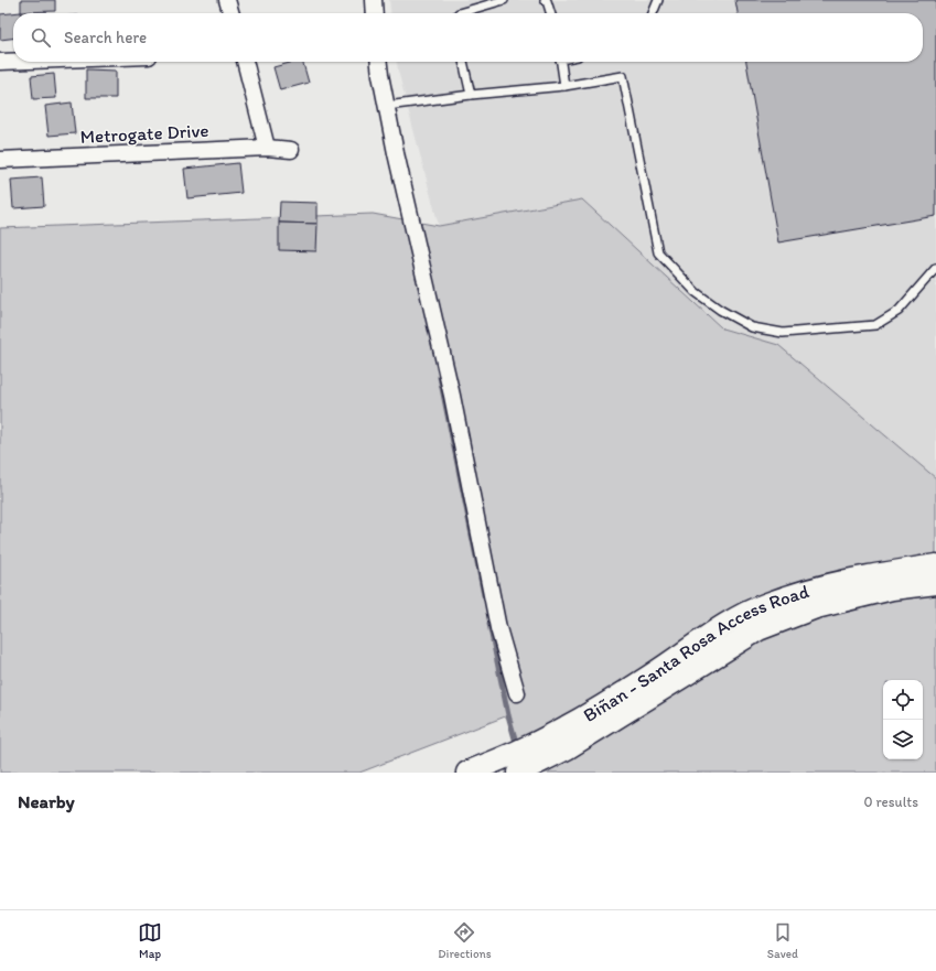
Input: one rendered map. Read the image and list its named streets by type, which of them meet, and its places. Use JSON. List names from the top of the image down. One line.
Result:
{"streets":{"main road":["Biñan - Santa Rosa Access Road"],"street":["Metrogate Drive"]},"page":{"search":"Search here","heading":["Nearby","0 results"],"nav":["Map","Directions","Saved"]}}
